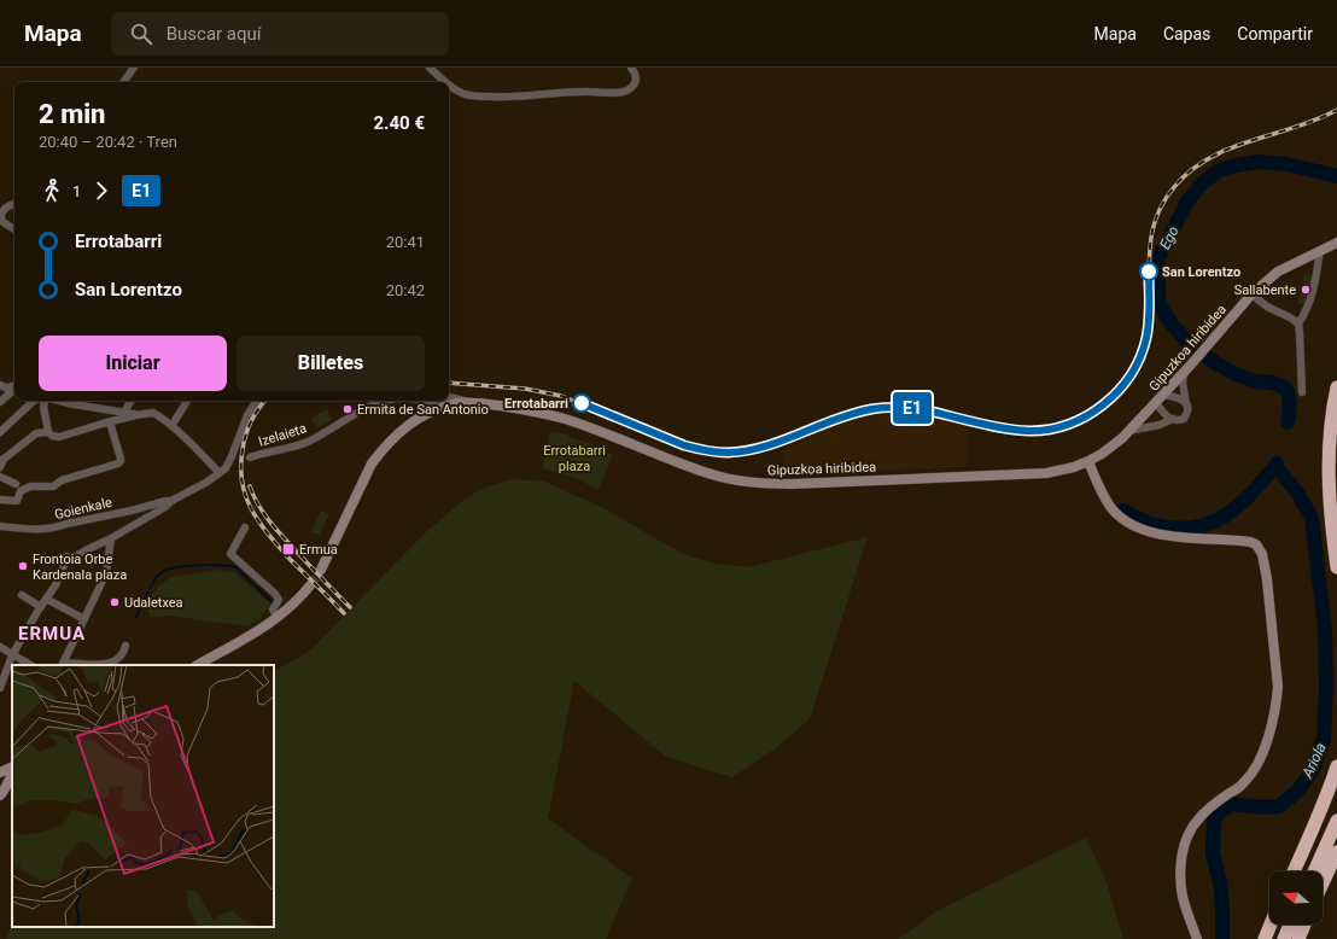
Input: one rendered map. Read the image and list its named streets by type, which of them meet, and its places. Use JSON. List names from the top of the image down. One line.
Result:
{"streets":{"street":["Gipuzkoa hiribidea","Izelaieta","Goienkale"]},"districts":["ERMUA"],"water":["Ego","Ariola"],"parks":["Errotabarri plaza"],"places":{"other":["San Lorentzo","Sallabente","Errotabarri","Ermita de San Antonio","Frontoia Orbe Kardenala plaza","Udaletxea"],"transit":["Ermua"]},"north":"left","page":{"header":"Mapa","search":"Buscar aquí","nav":["Mapa","Capas","Compartir"],"on_map":"E1","heading":["2 min","20:40 – 20:42 · Tren","2.40 €"],"legs":["1","E1"],"list":[{"name":"Errotabarri","value":"20:41"},{"name":"San Lorentzo","value":"20:42"}],"buttons":["Iniciar","Billetes"]}}
